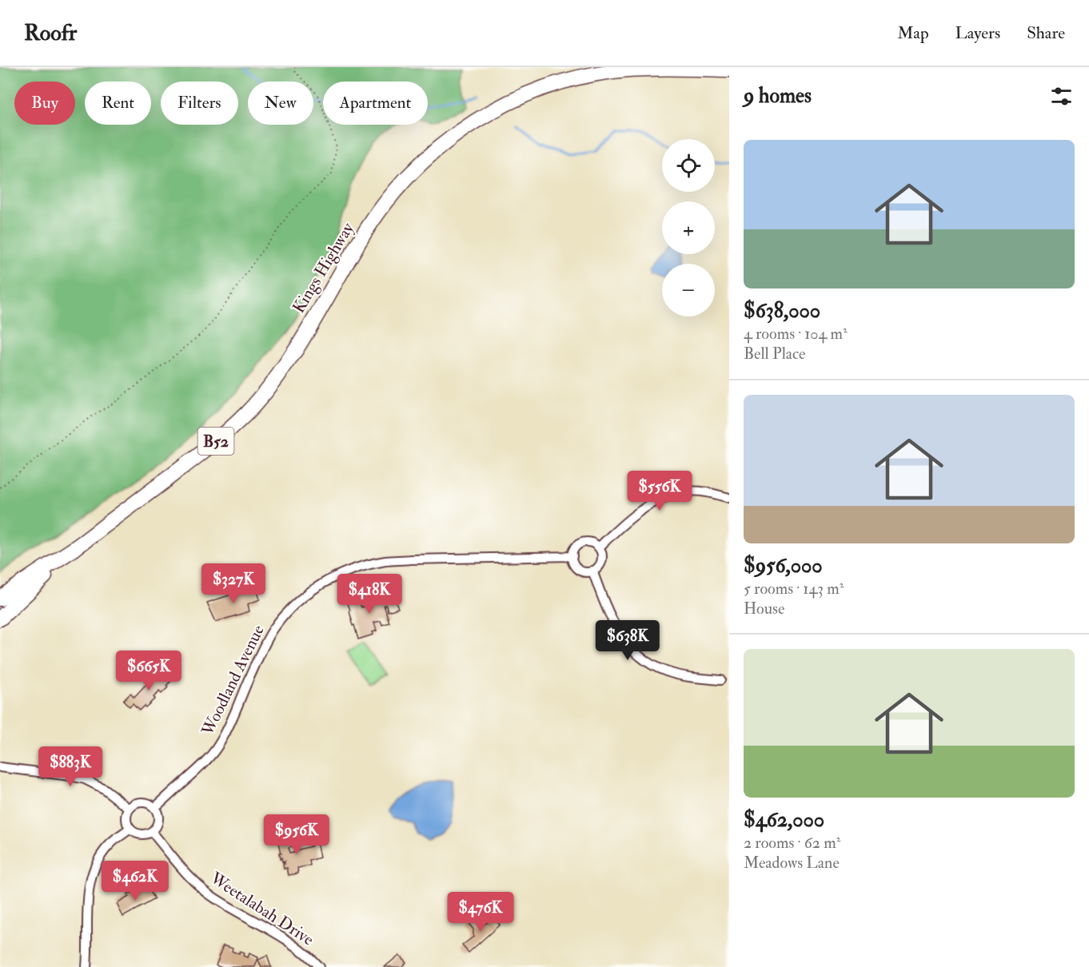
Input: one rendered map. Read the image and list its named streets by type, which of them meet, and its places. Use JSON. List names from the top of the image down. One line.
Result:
{"streets":{"highway":["Kings Highway","B52"],"street":["Woodland Avenue","Weetalabah Drive"]},"crossings":[["Woodland Avenue","Weetalabah Drive"]],"page":{"header":"Roofr","nav":["Map","Layers","Share"],"heading":"9 homes","chip":["Buy","Rent","Filters","New","Apartment"],"list":[{"name":"$638,000","note":"4 rooms · 104 m² · Bell Place"},{"name":"$956,000","note":"5 rooms · 143 m² · House"},{"name":"$462,000","note":"2 rooms · 62 m² · Meadows Lane"}],"map_buttons":["+","−"],"price":["$556K","$327K","$418K","$638K","$665K","$883K","$956K","$462K","$476K"]}}
